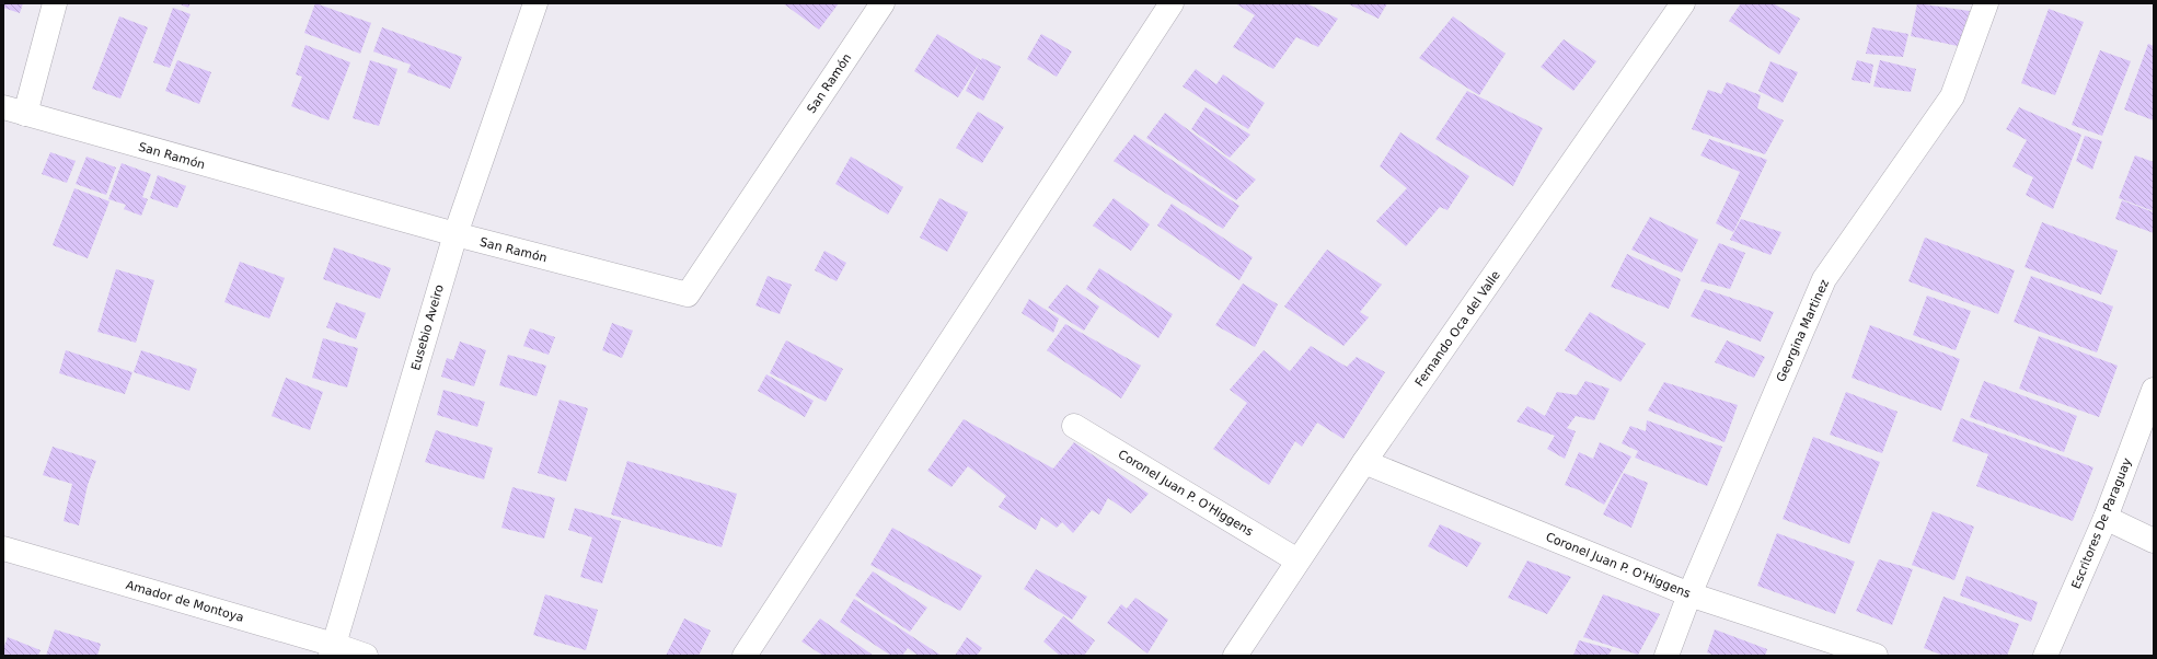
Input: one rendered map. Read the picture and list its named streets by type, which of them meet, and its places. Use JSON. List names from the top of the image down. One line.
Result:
{"streets":{"street":["San Ramón","Eusebio Aveiro","Fernando Oca del Valle","Georgina Martinez","Coronel Juan P. O'Higgens","Escritores De Paraguay","Amador de Montoya"]},"crossings":[["San Ramón","Eusebio Aveiro"],["Eusebio Aveiro","Amador de Montoya"],["Fernando Oca del Valle","Coronel Juan P. O'Higgens"],["Georgina Martinez","Coronel Juan P. O'Higgens"]]}
